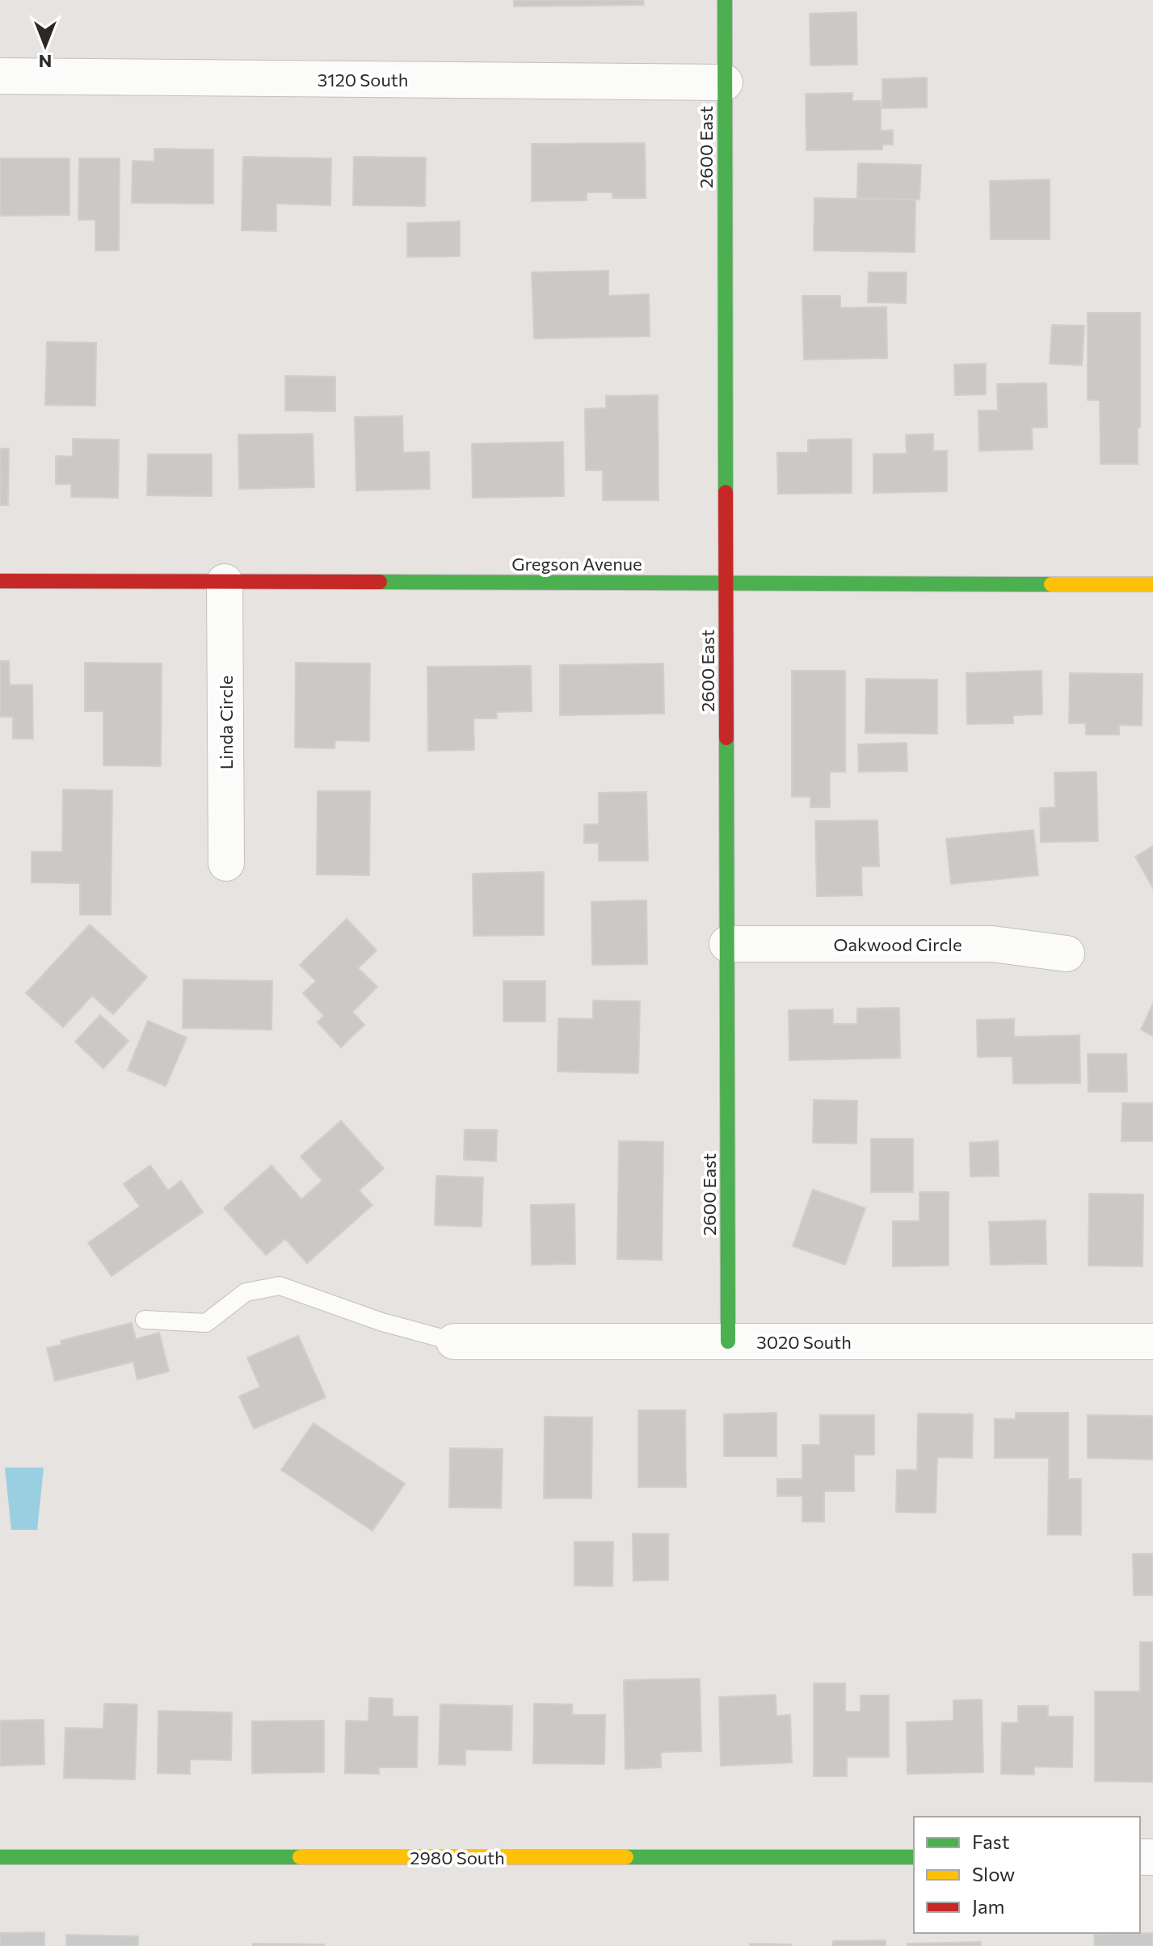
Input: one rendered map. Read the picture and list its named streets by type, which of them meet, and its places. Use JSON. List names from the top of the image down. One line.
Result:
{"streets":{"street":["3120 South","2600 East","Gregson Avenue","Linda Circle","Oakwood Circle","3020 South","2980 South"]},"crossings":[["3120 South","2600 East"],["2600 East","Gregson Avenue"],["2600 East","Oakwood Circle"],["2600 East","3020 South"],["Gregson Avenue","Linda Circle"]],"legend":["Fast","Slow","Jam"],"north":"bottom"}
